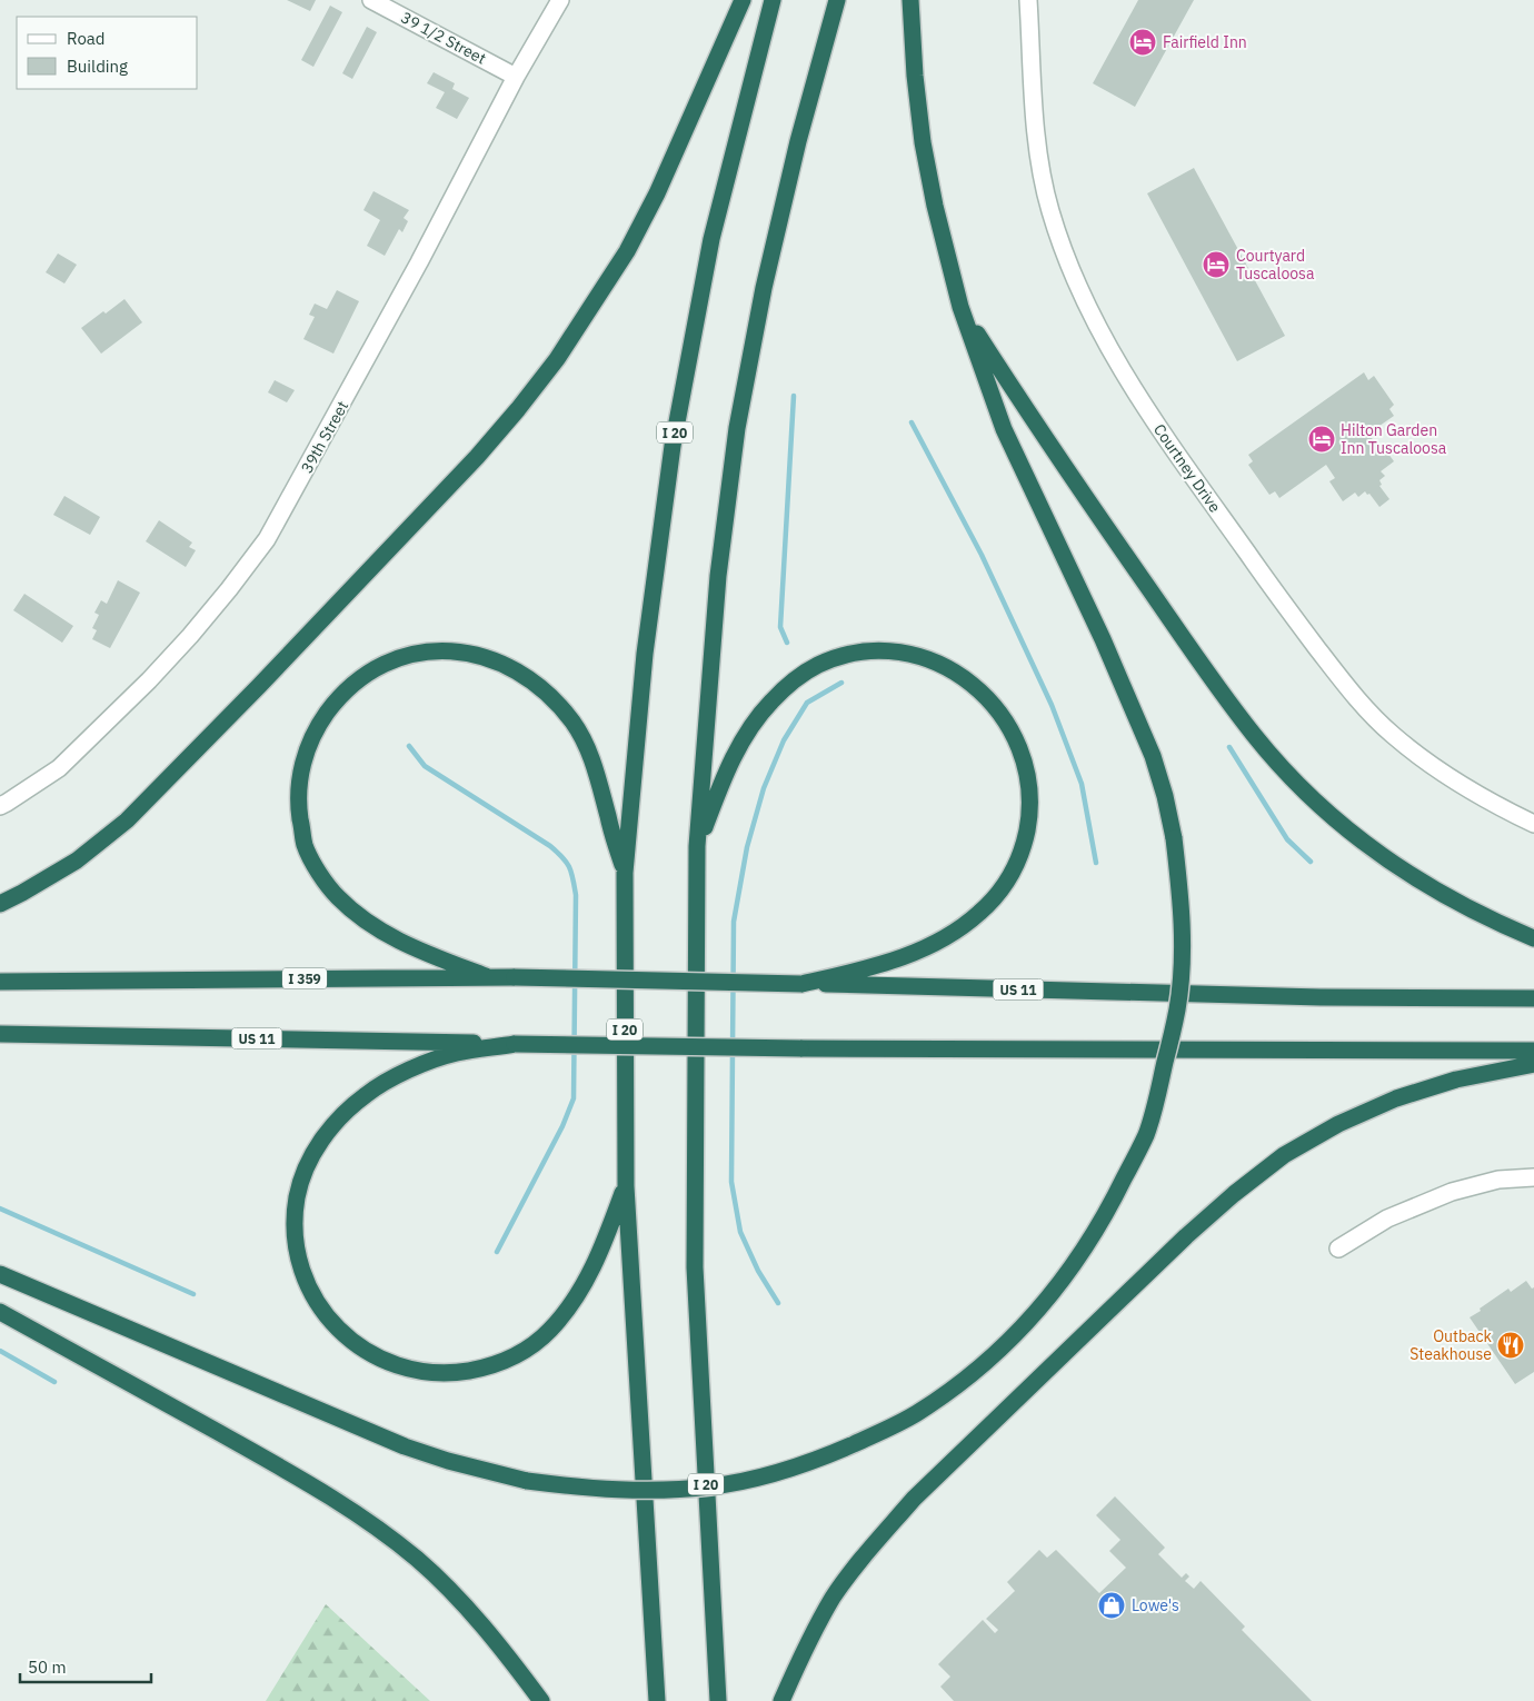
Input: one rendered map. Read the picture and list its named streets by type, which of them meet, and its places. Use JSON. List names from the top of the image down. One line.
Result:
{"streets":{"highway":["I 20","I 359","US 11"],"street":["39 1/2 Street","39th Street","Courtney Drive"]},"crossings":[["39 1/2 Street","39th Street"],["I 359","US 11"]],"places":{"hotel":["Fairfield Inn","Courtyard Tuscaloosa","Hilton Garden Inn Tuscaloosa"],"restaurant":["Outback Steakhouse"],"shop":["Lowe's"]},"legend":["Road","Building"],"scale_bar":"50 m"}
